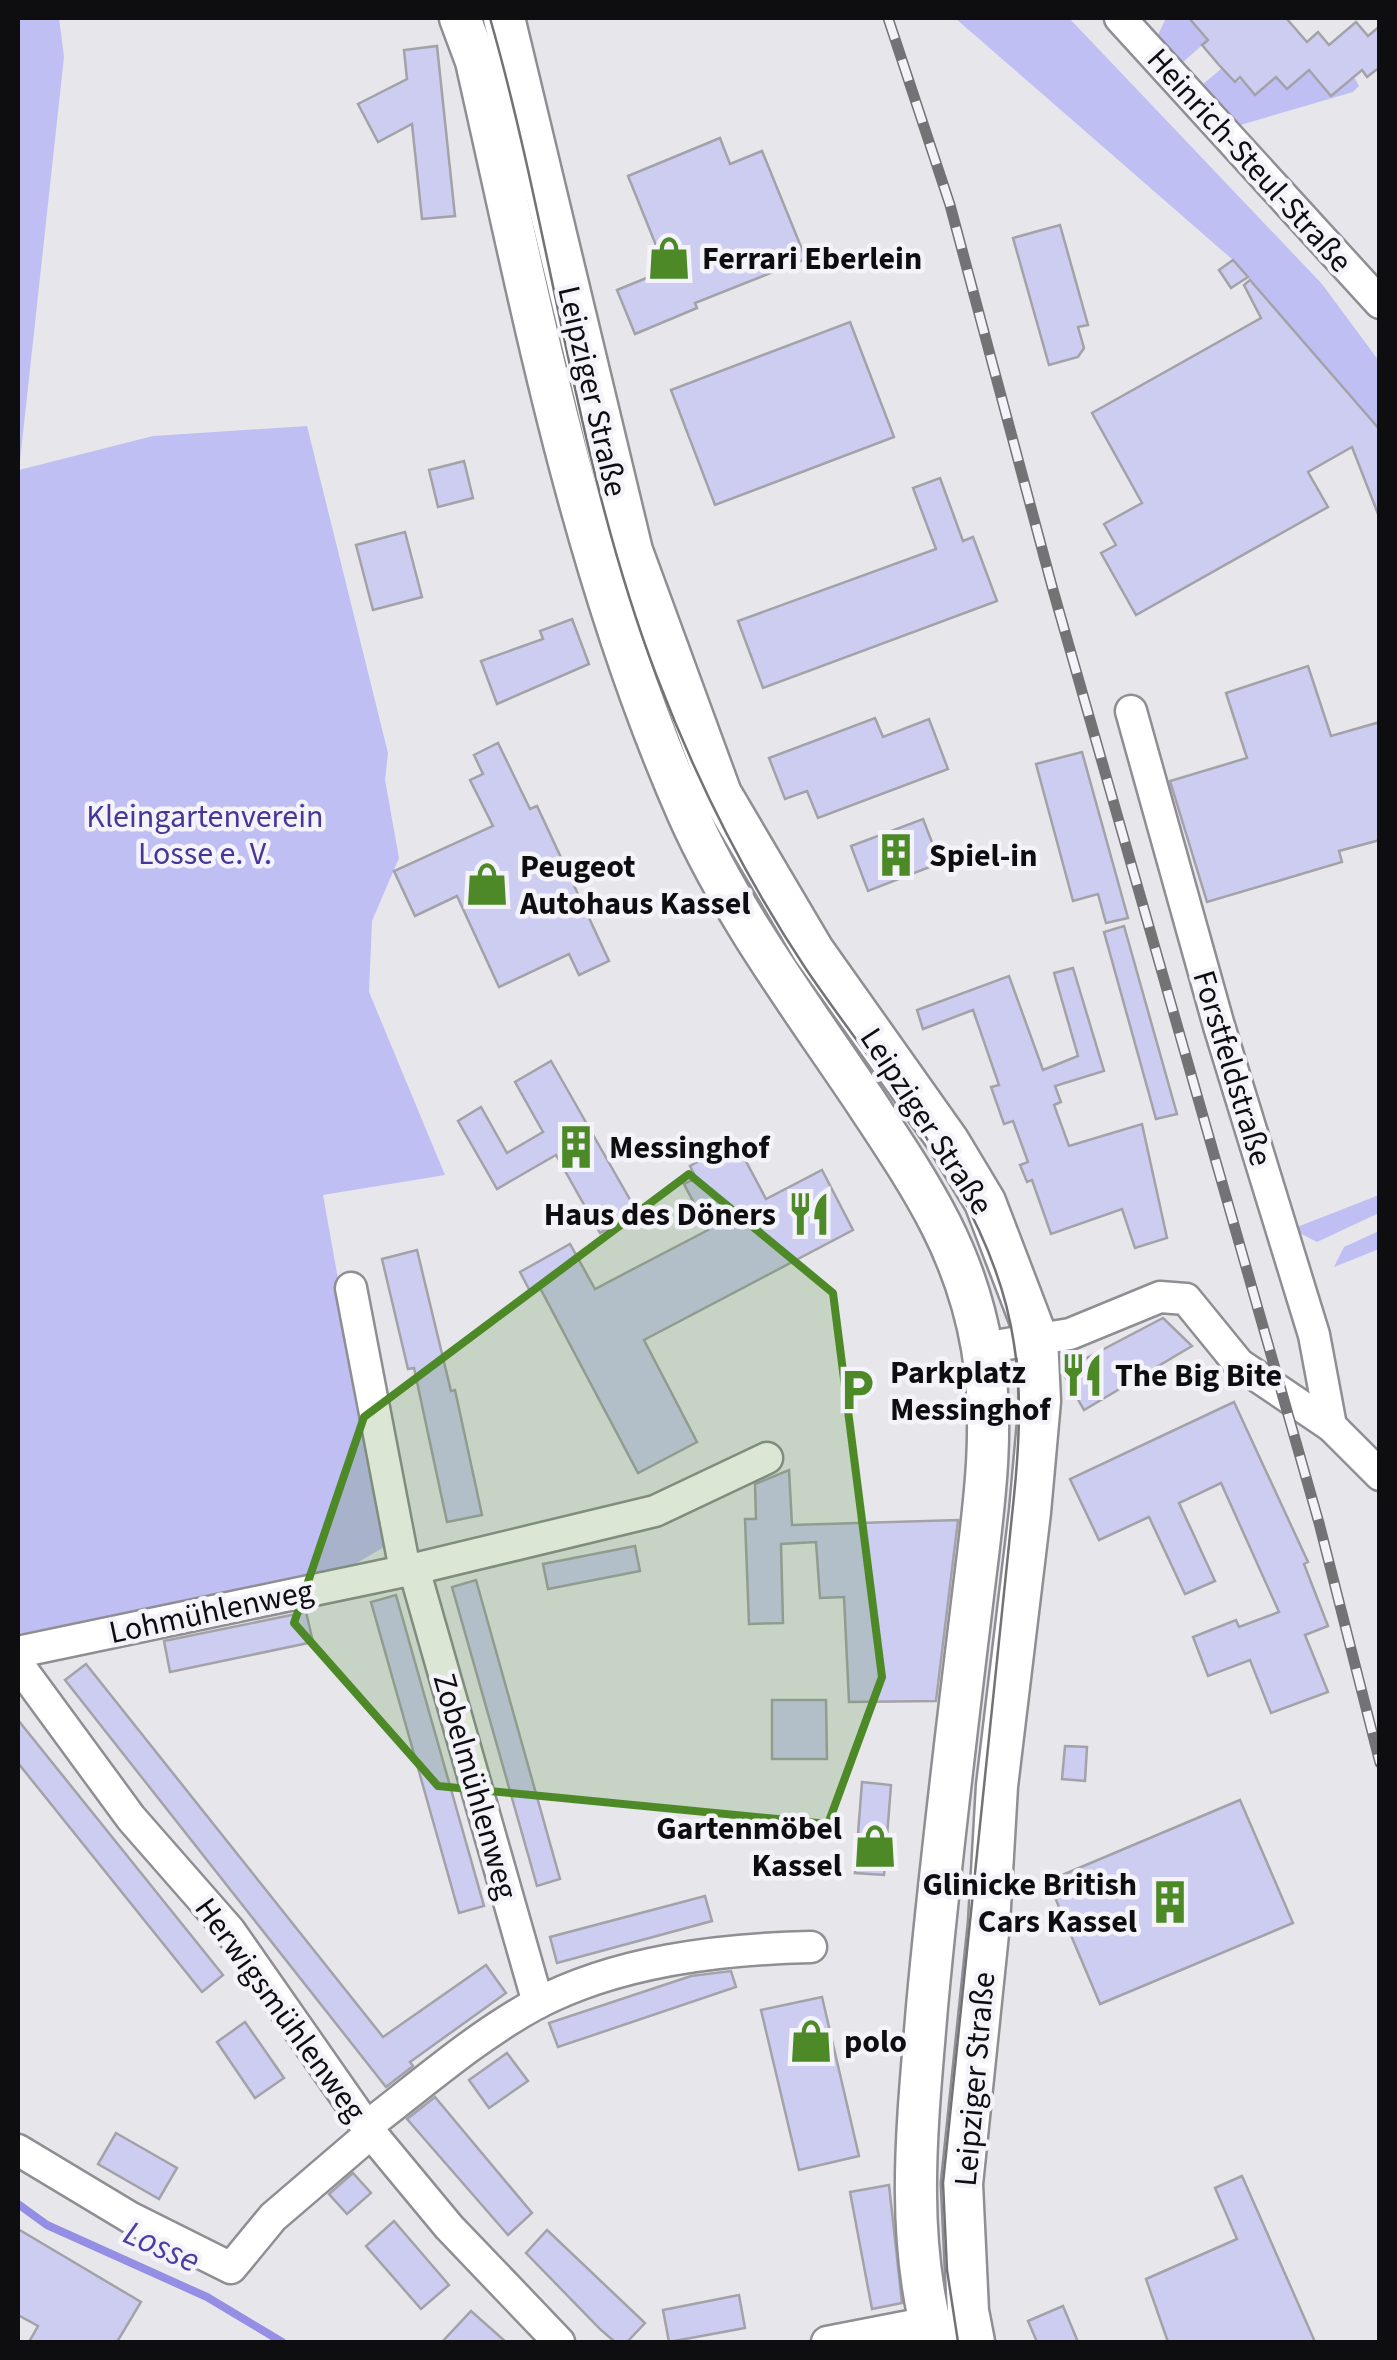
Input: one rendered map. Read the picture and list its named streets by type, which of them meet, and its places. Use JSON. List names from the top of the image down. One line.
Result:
{"streets":{"main road":["Leipziger Straße"],"street":["Heinrich-Steul-Straße","Forstfeldstraße","Lohmühlenweg","Zobelmühlenweg","Herwigsmühlenweg"]},"crossings":[["Lohmühlenweg","Zobelmühlenweg"]],"water":["Losse"],"parks":["Kleingartenverein Losse e. V."],"places":{"shop":["Ferrari Eberlein","Peugeot Autohaus Kassel","Gartenmöbel Kassel","polo"],"building":["Spiel-in","Messinghof","Glinicke British Cars Kassel"],"restaurant":["Haus des Döners","The Big Bite"],"parking":["Parkplatz Messinghof"]}}
